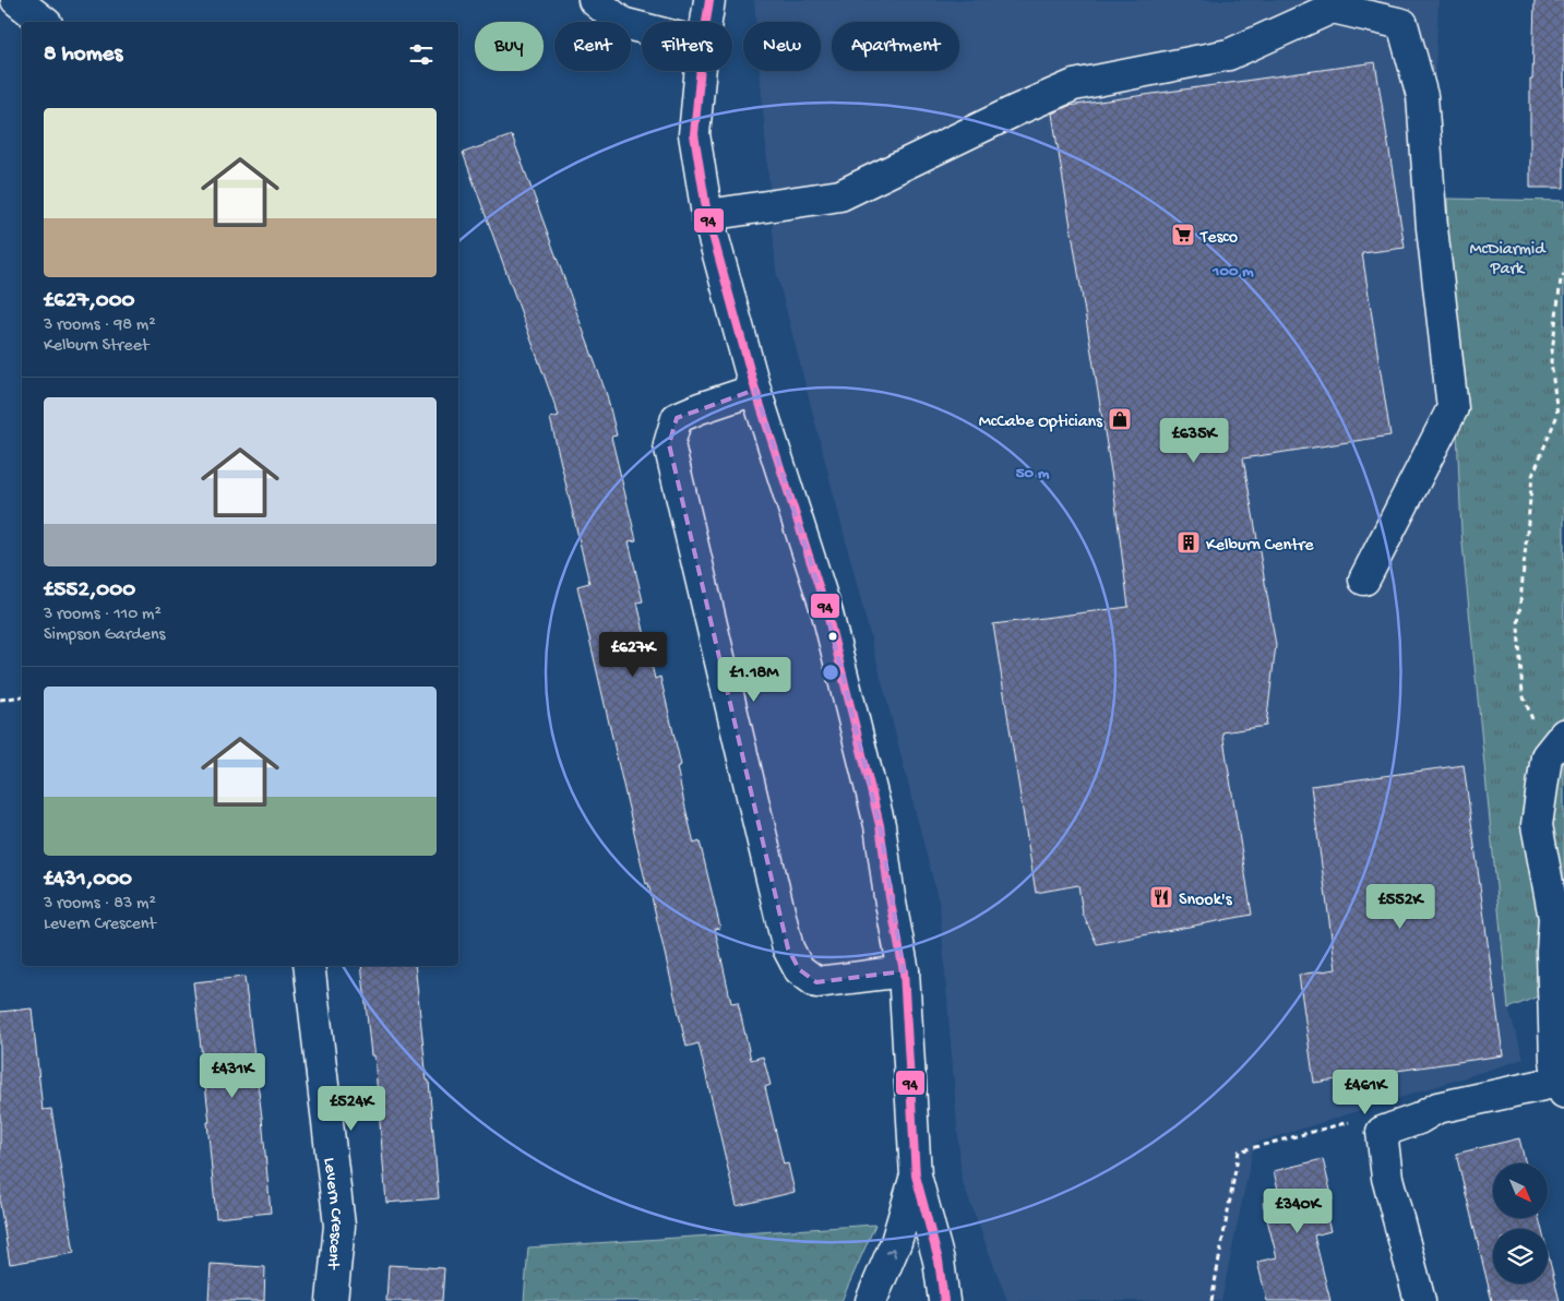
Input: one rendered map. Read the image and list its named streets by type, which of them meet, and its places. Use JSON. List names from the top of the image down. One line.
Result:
{"streets":{"street":["Levern Crescent"]},"parks":["McDiarmid Park"],"places":{"supermarket":["Tesco"],"shop":["McCabe Opticians"],"building":["Kelburn Centre"],"restaurant":["Snook's"]},"lines":["transit line 94"],"north":"bottom right","page":{"chip":["Buy","Rent","Filters","New","Apartment"],"heading":"8 homes","list":[{"name":"£627,000","note":"3 rooms · 98 m² · Kelburn Street"},{"name":"£552,000","note":"3 rooms · 110 m² · Simpson Gardens"},{"name":"£431,000","note":"3 rooms · 83 m² · Levern Crescent"}],"price":["£635K","£627K","£1.18M","£552K","£431K","£461K","£524K","£340K"]},"rings":["100 m","50 m"]}
